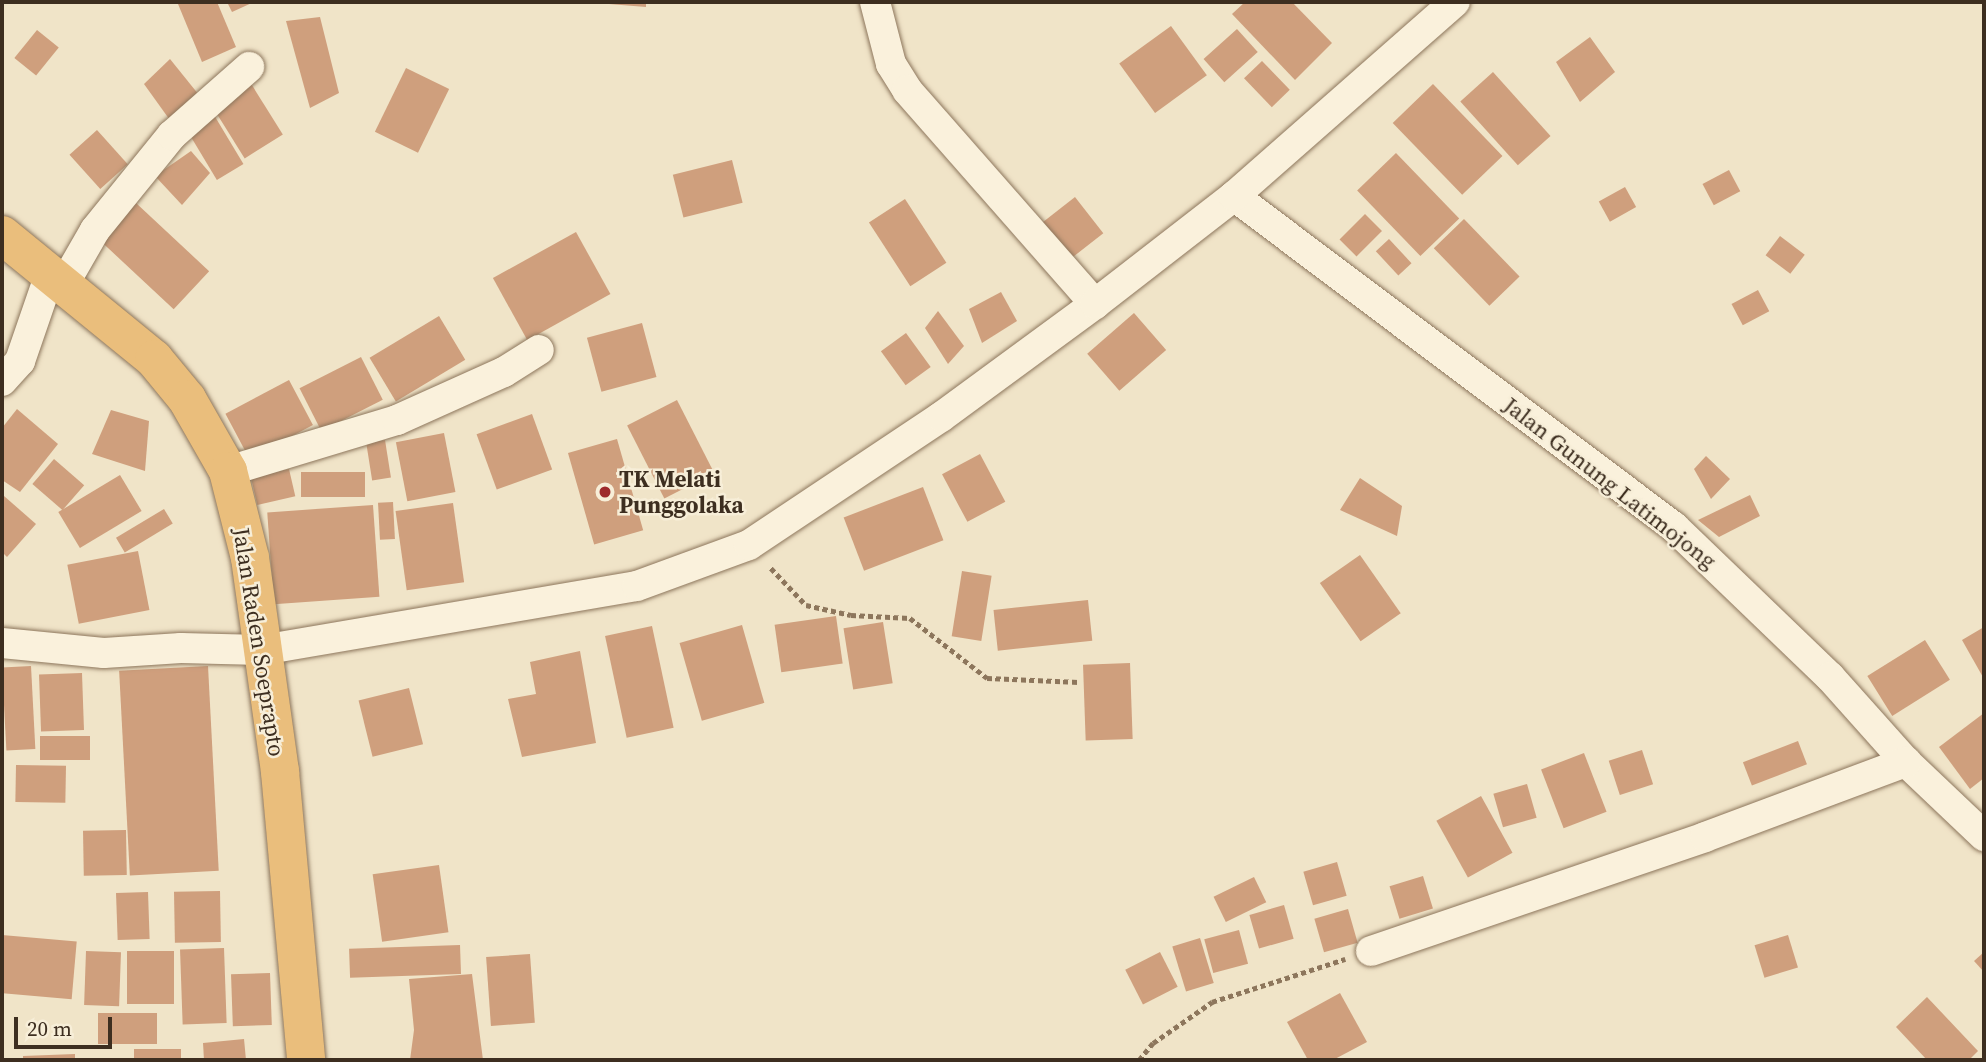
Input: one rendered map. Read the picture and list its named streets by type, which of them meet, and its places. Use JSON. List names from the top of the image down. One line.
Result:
{"streets":{"highway":["Jalan Raden Soeprapto"],"street":["Jalan Gunung Latimojong"]},"places":["TK Melati Punggolaka"],"scale_bar":"20 m"}
